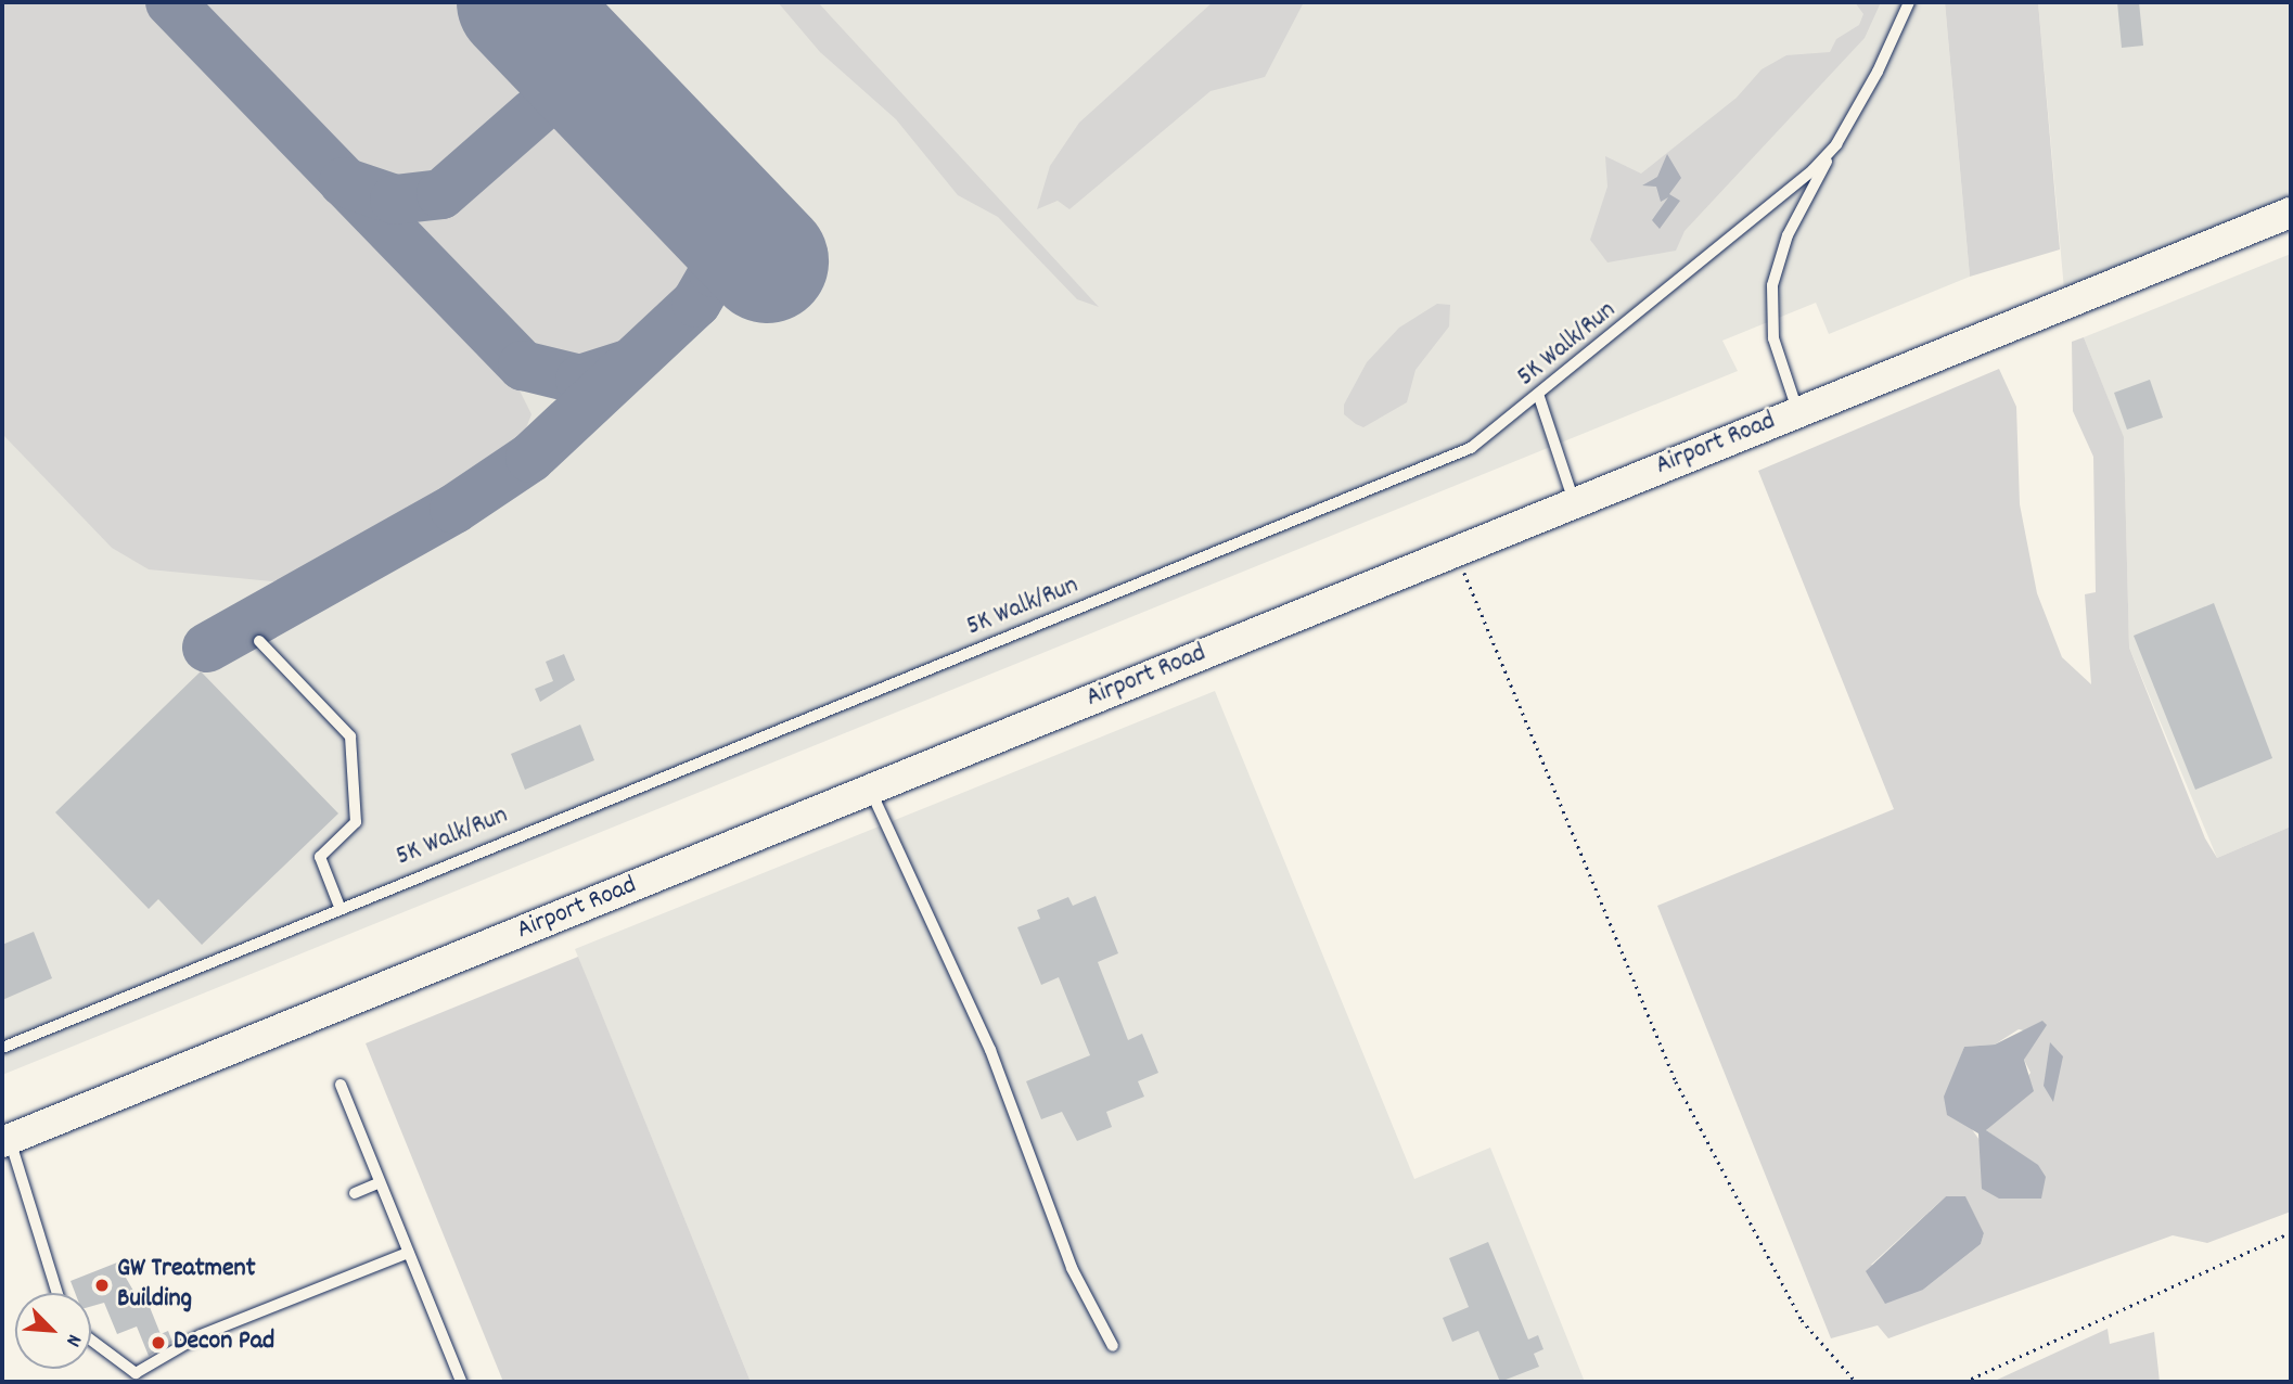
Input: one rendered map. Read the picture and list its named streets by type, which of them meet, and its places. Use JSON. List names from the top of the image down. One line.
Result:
{"streets":{"main road":["Airport Road"],"lane":["5K Walk/Run"]},"places":["GW Treatment Building","Decon Pad"],"north":"bottom right"}
